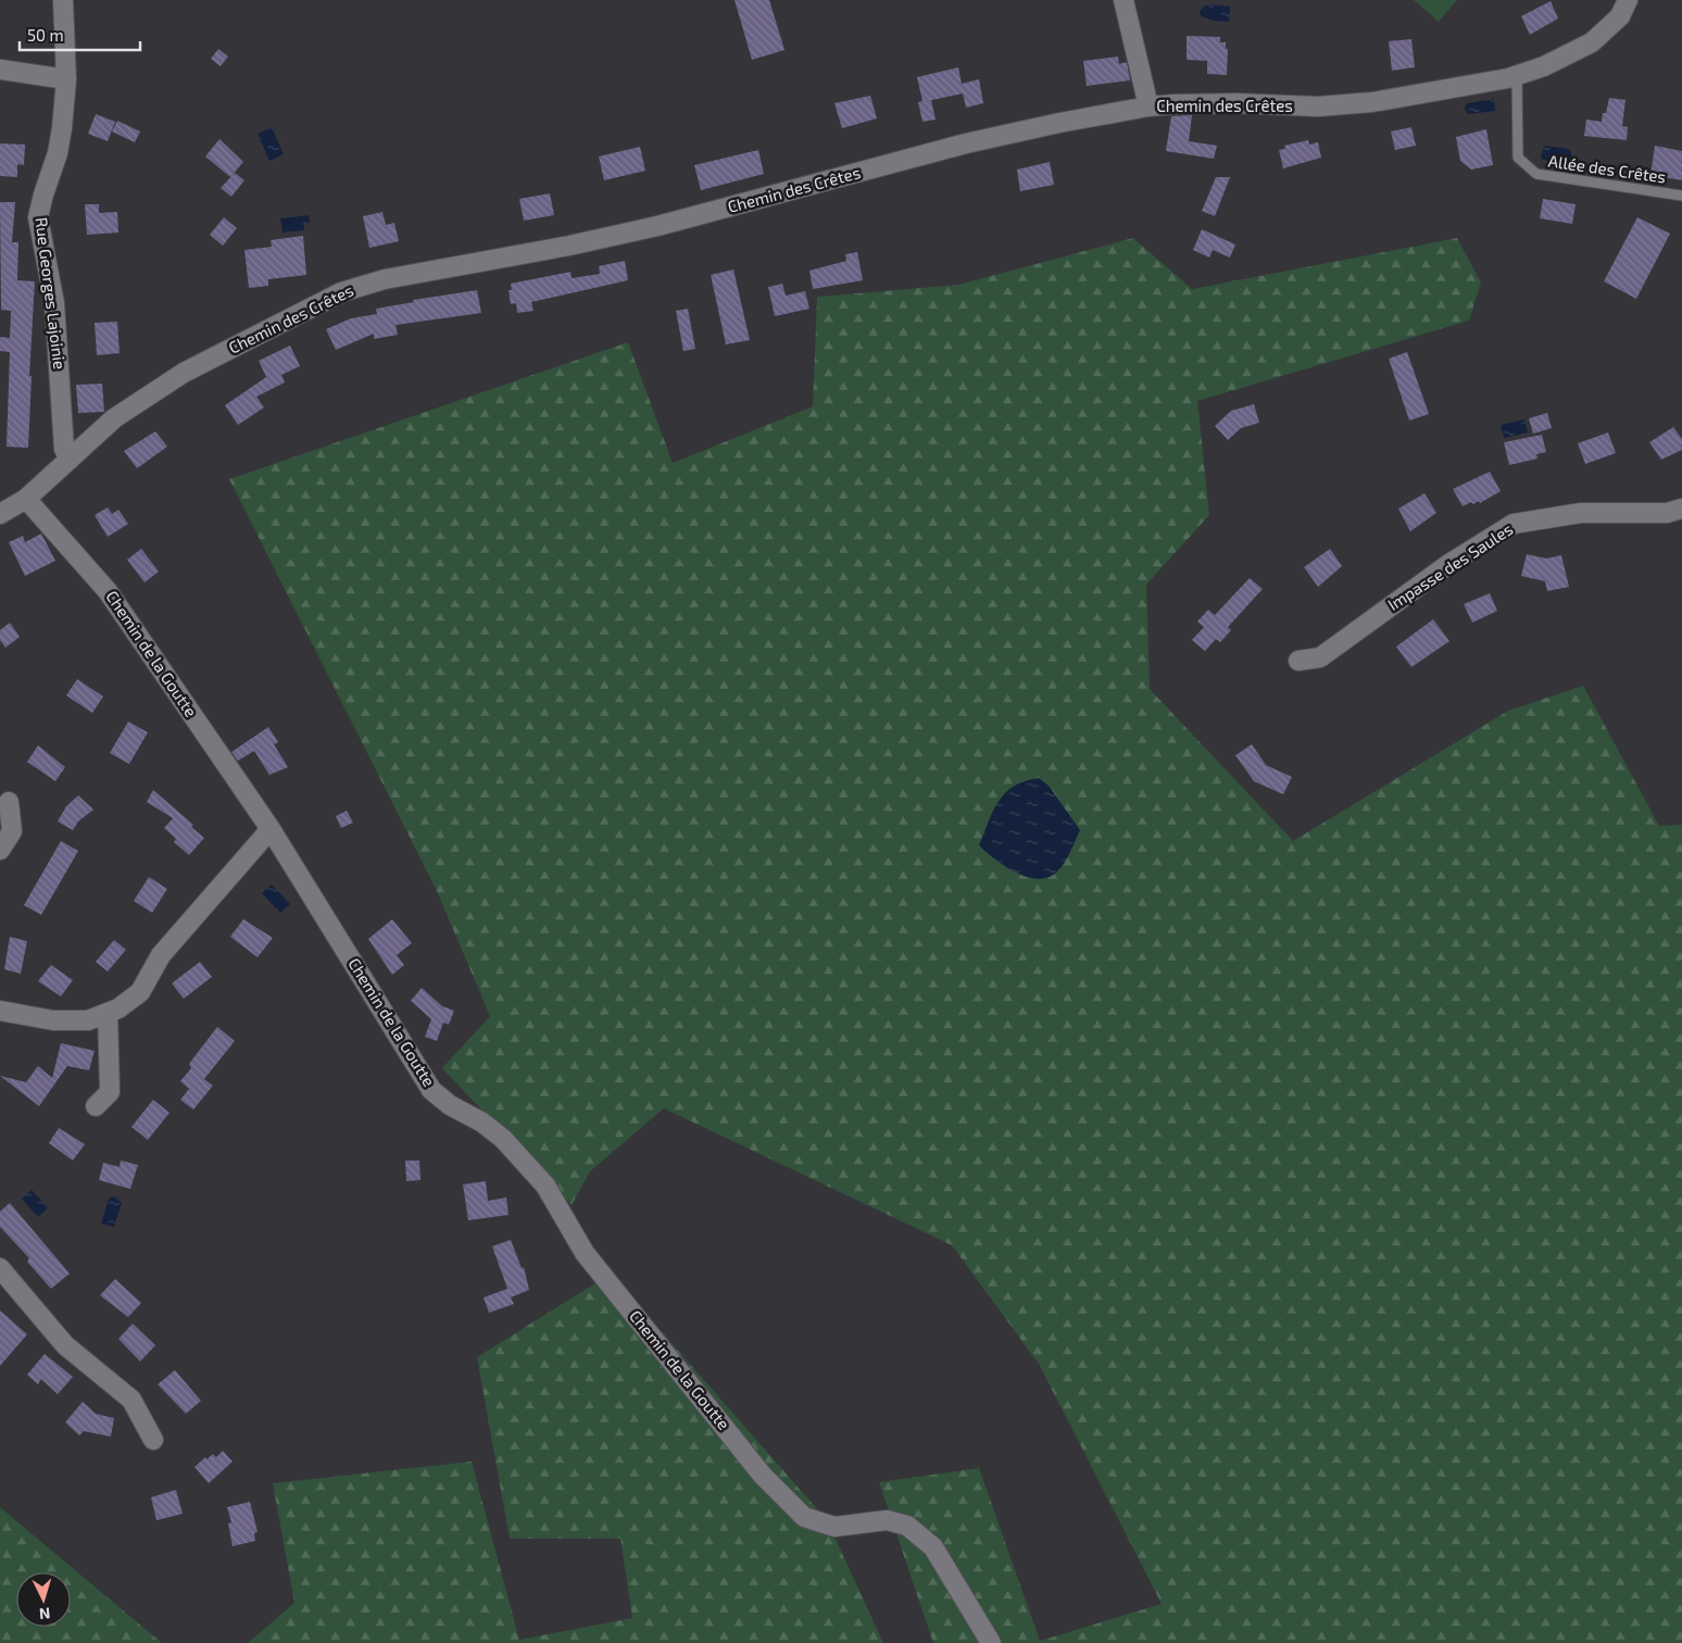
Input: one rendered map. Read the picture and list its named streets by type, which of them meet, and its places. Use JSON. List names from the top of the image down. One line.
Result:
{"streets":{"street":["Chemin des Crêtes","Rue Georges Lajoinie","Impasse des Saules","Chemin de la Goutte"],"lane":["Allée des Crêtes"]},"crossings":[["Chemin des Crêtes","Allée des Crêtes"],["Chemin des Crêtes","Rue Georges Lajoinie"],["Chemin des Crêtes","Chemin de la Goutte"]],"scale_bar":"50 m","north":"bottom"}
